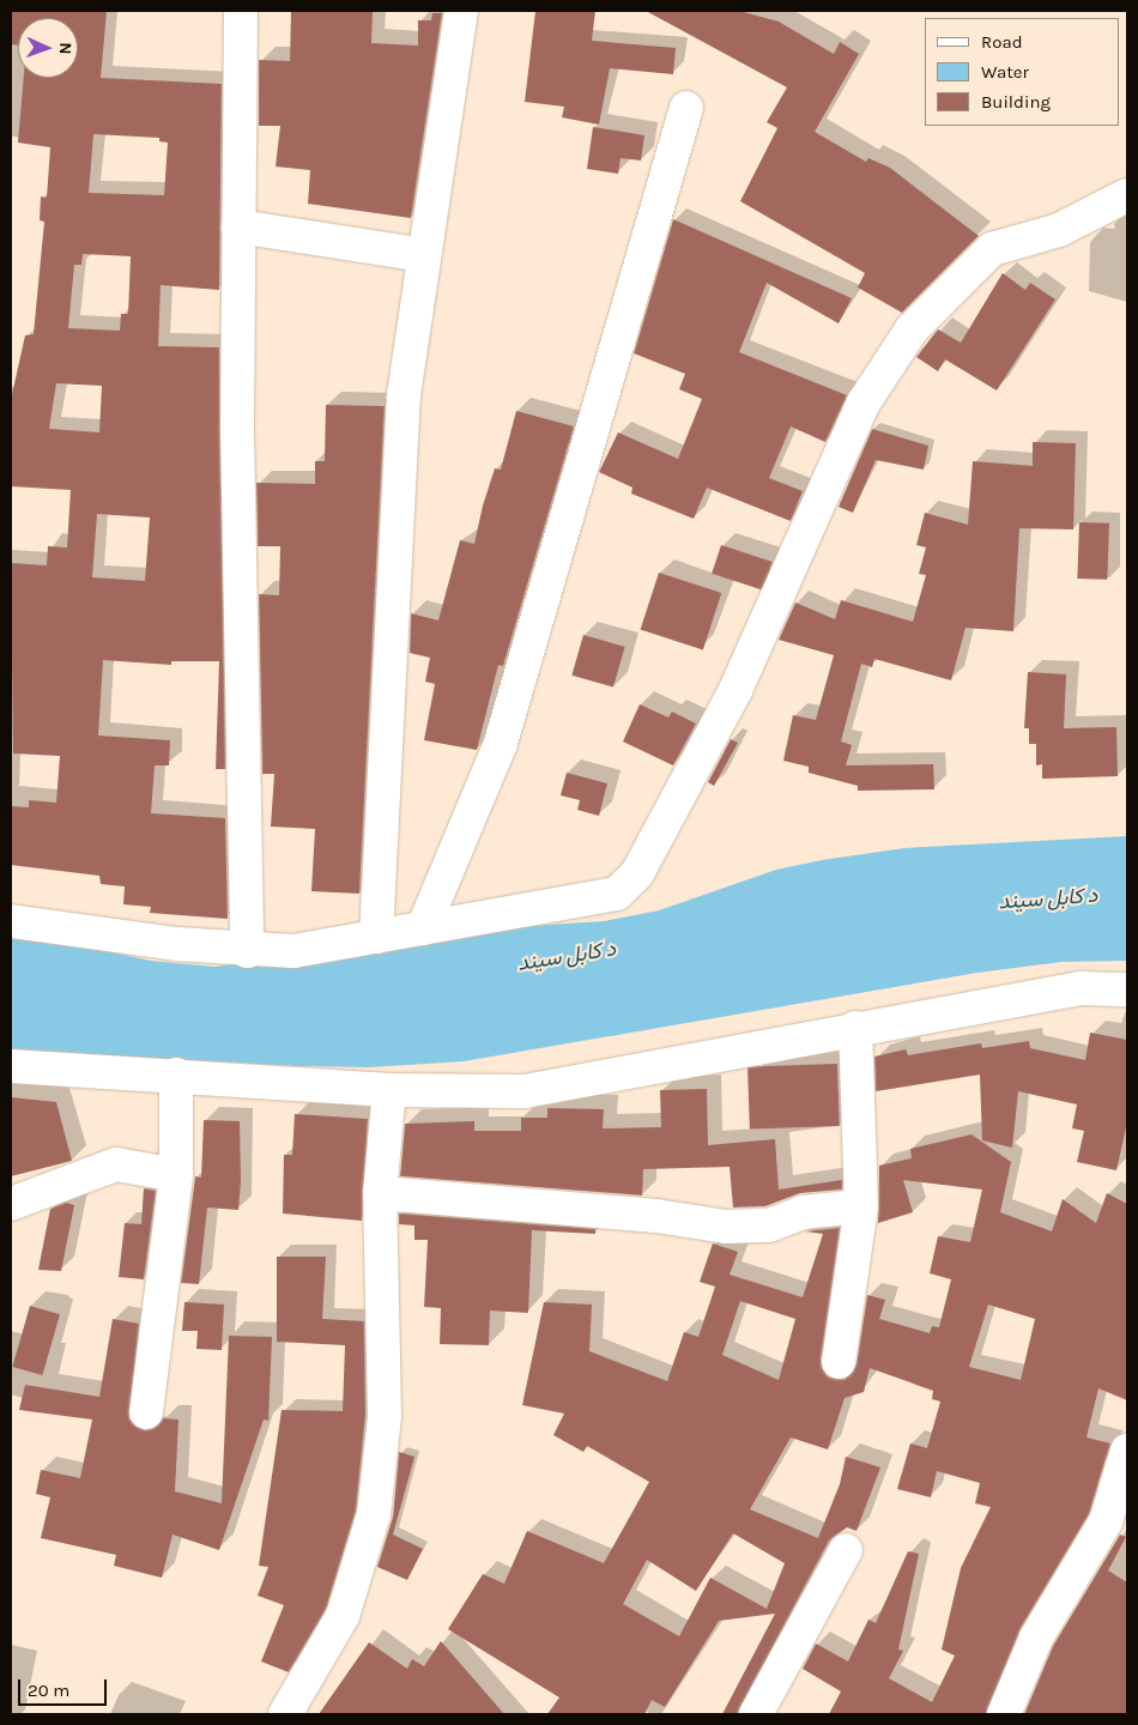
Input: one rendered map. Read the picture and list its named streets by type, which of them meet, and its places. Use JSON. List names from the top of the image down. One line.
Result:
{"water":["د کابل سيند"],"legend":["Road","Water","Building"],"scale_bar":"20 m","north":"right"}
